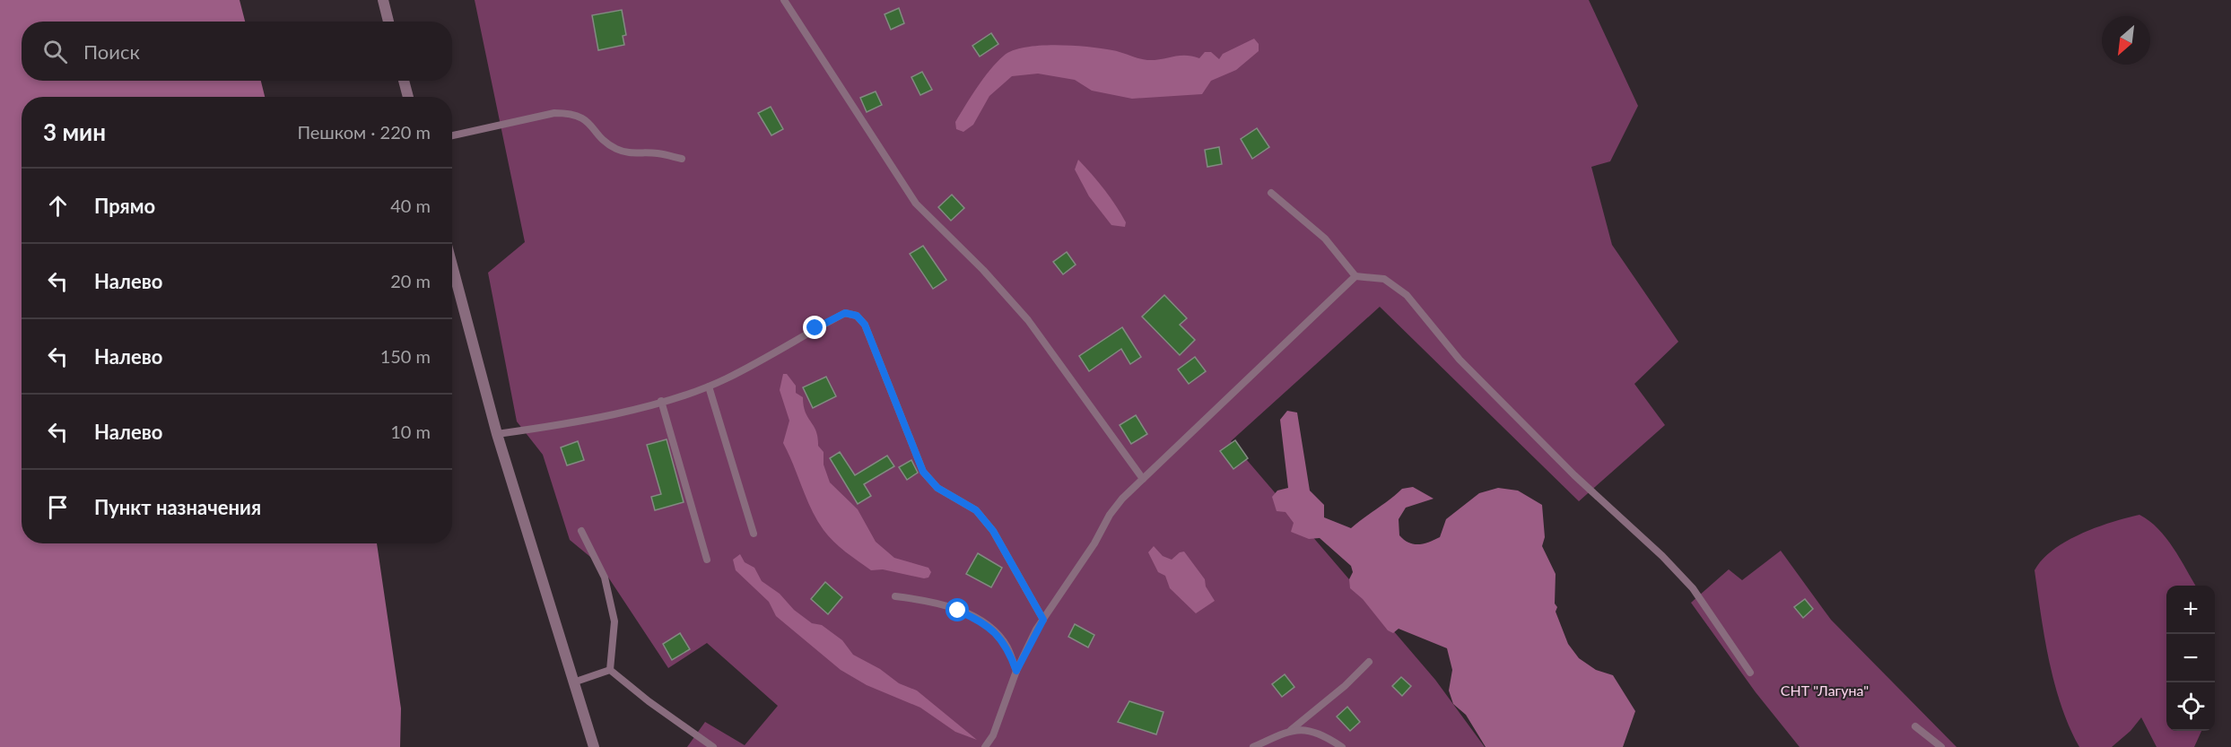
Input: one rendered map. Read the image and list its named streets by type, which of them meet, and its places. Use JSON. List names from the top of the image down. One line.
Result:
{"parks":["СНТ \"Лагуна\""],"north":"bottom left","page":{"search":"Поиск","heading":["3 мин","Пешком · 220 m"],"list":[["Прямо","40 m"],["Налево","20 m"],["Налево","150 m"],["Налево","10 m"],"Пункт назначения"],"map_buttons":["+","−"]}}
